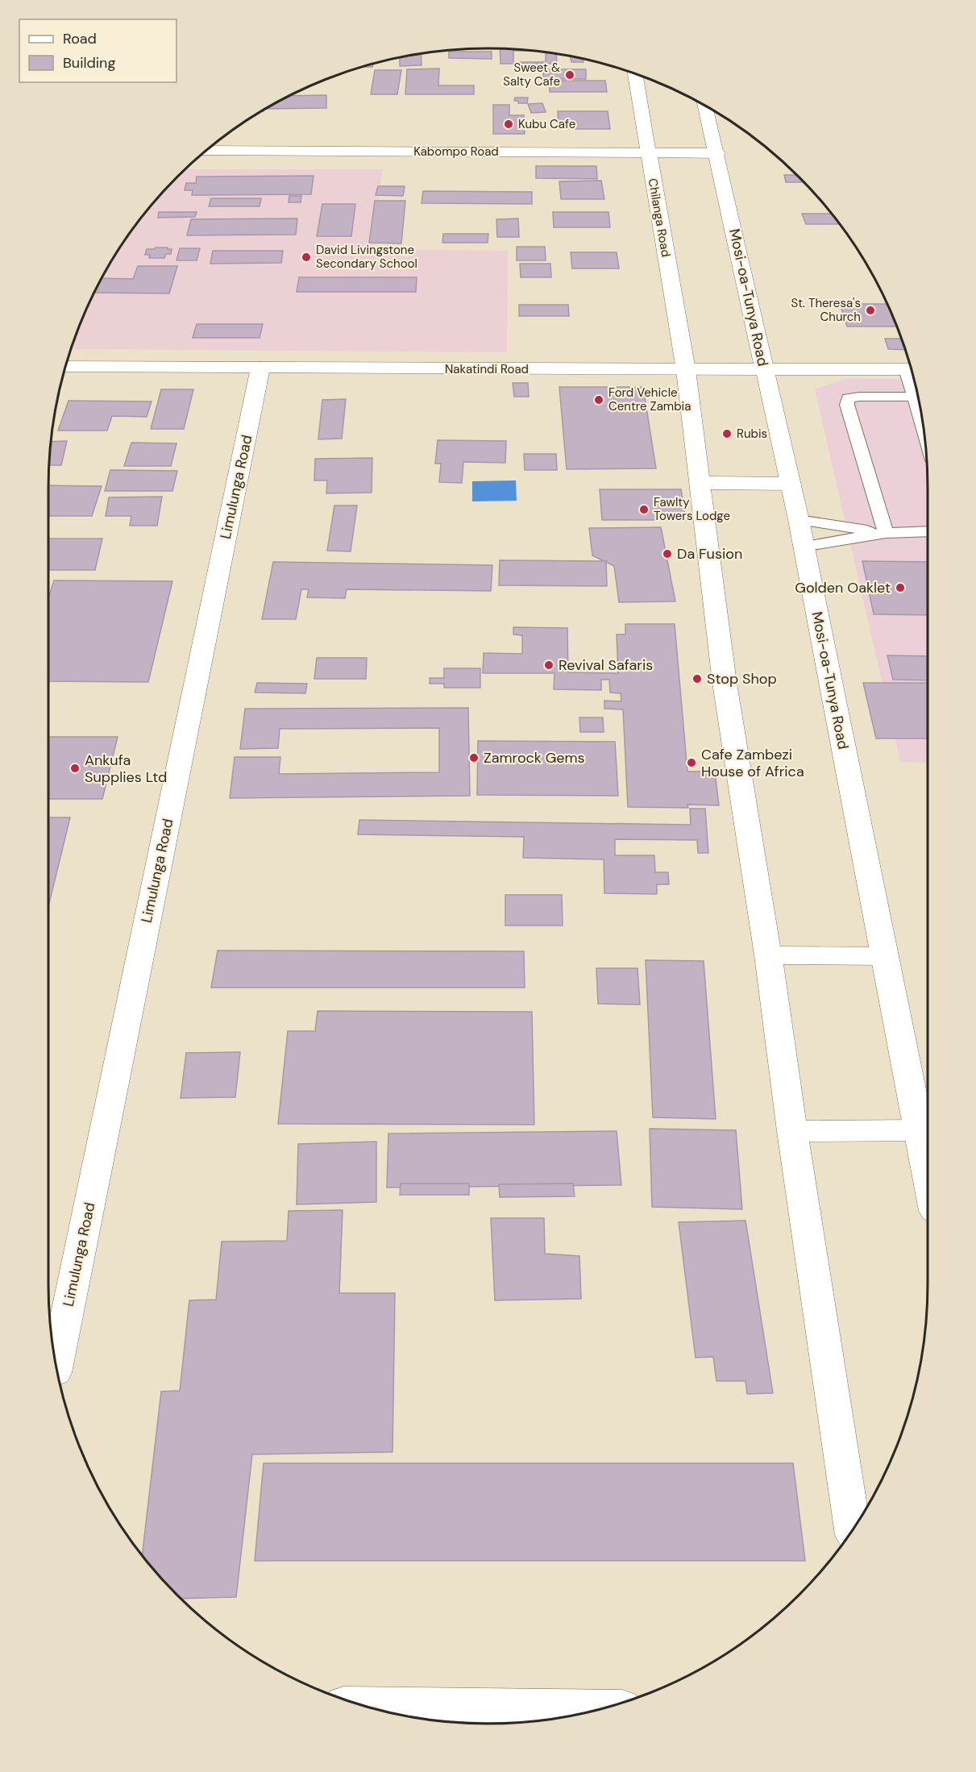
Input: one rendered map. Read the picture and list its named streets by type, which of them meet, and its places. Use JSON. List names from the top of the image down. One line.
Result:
{"streets":{"main road":["Kabompo Road","Chilanga Road","Mosi-oa-Tunya Road","Nakatindi Road","Limulunga Road"]},"crossings":[["Kabompo Road","Chilanga Road"],["Kabompo Road","Mosi-oa-Tunya Road"],["Chilanga Road","Nakatindi Road"],["Mosi-oa-Tunya Road","Nakatindi Road"],["Nakatindi Road","Limulunga Road"]],"places":["Sweet & Salty Cafe","Kubu Cafe","David Livingstone Secondary School","St. Theresa's Church","Ford Vehicle Centre Zambia","Rubis","Fawlty Towers Lodge","Da Fusion","Golden Oaklet","Revival Safaris","Stop Shop","Zamrock Gems","Cafe Zambezi House of Africa","Ankufa Supplies Ltd"],"legend":["Road","Building"]}
